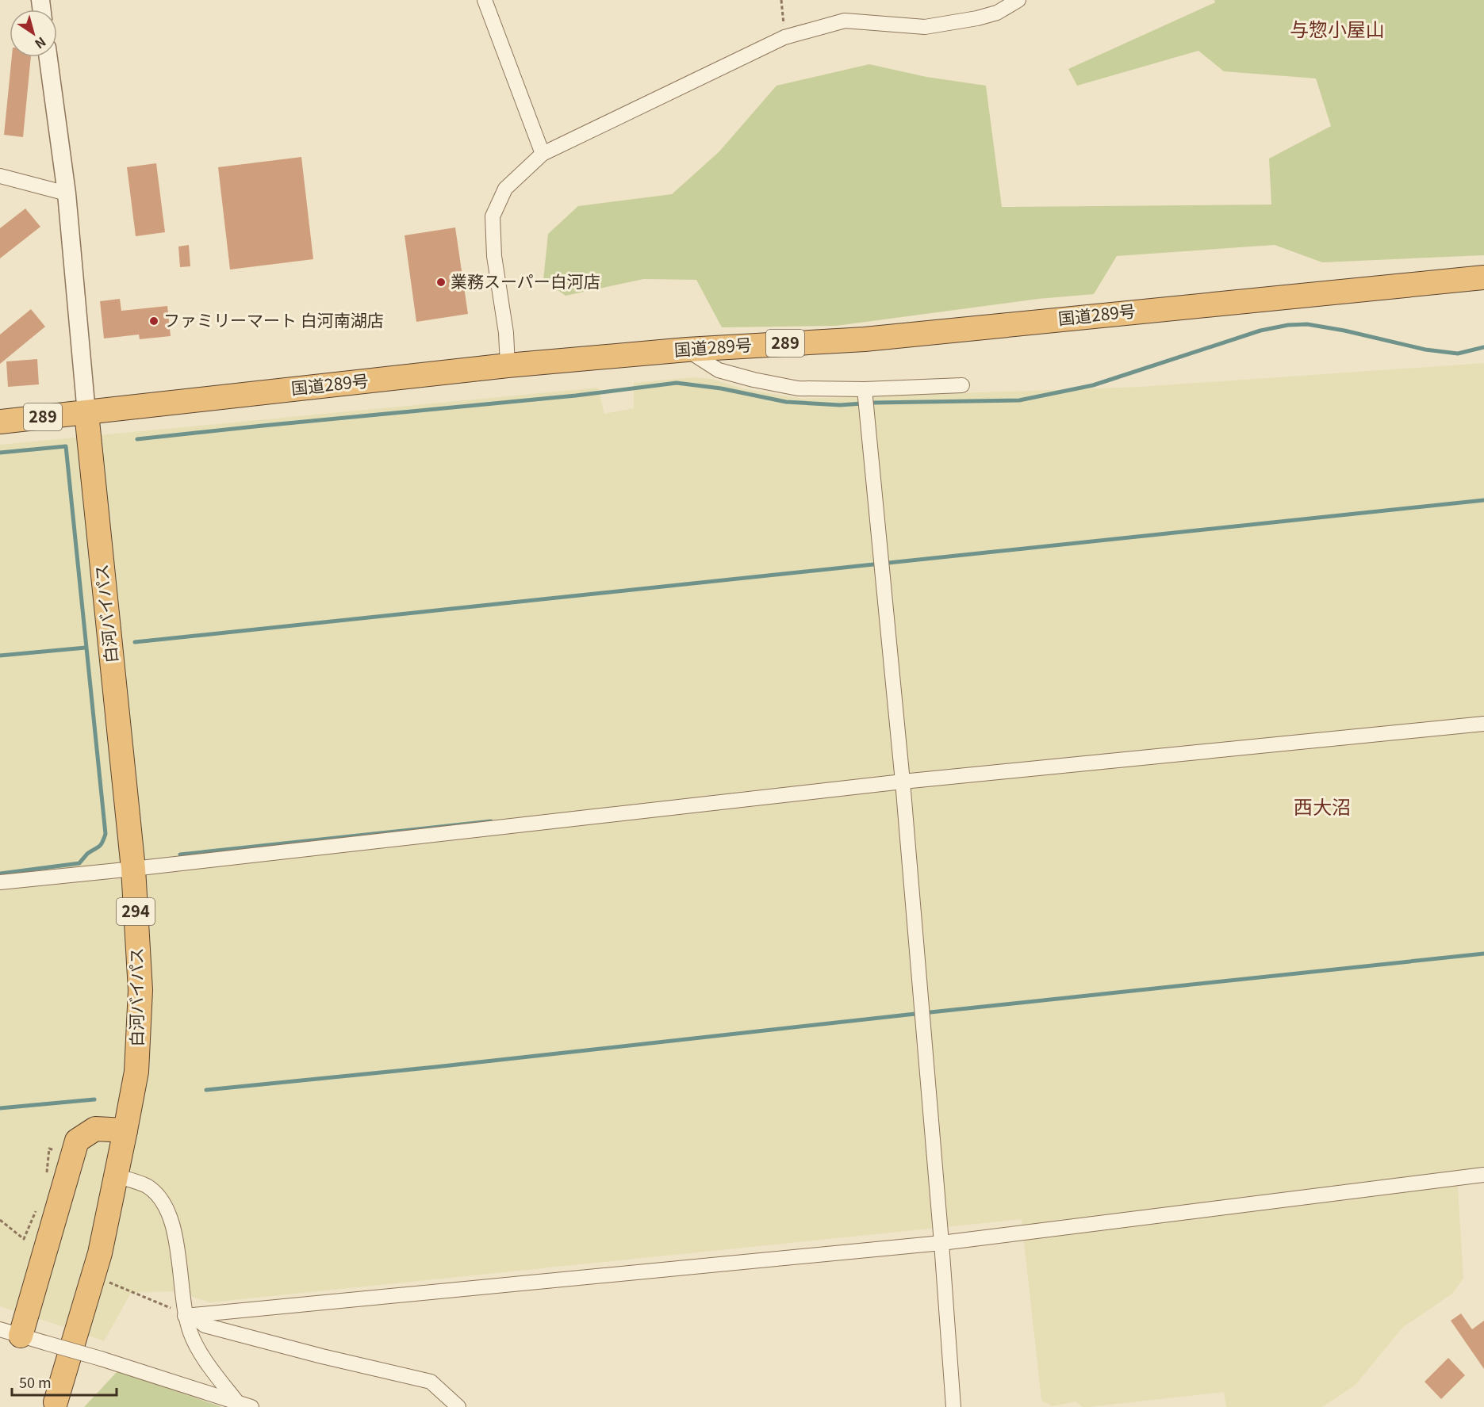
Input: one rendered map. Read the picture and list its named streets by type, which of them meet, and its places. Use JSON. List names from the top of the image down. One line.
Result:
{"streets":{"highway":["国道289号","289","白河バイパス","294"]},"crossings":[["国道289号","白河バイパス"]],"districts":["与惣小屋山","西大沼"],"places":["業務スーパー白河店","ファミリーマート 白河南湖店"],"scale_bar":"50 m","north":"bottom right"}
